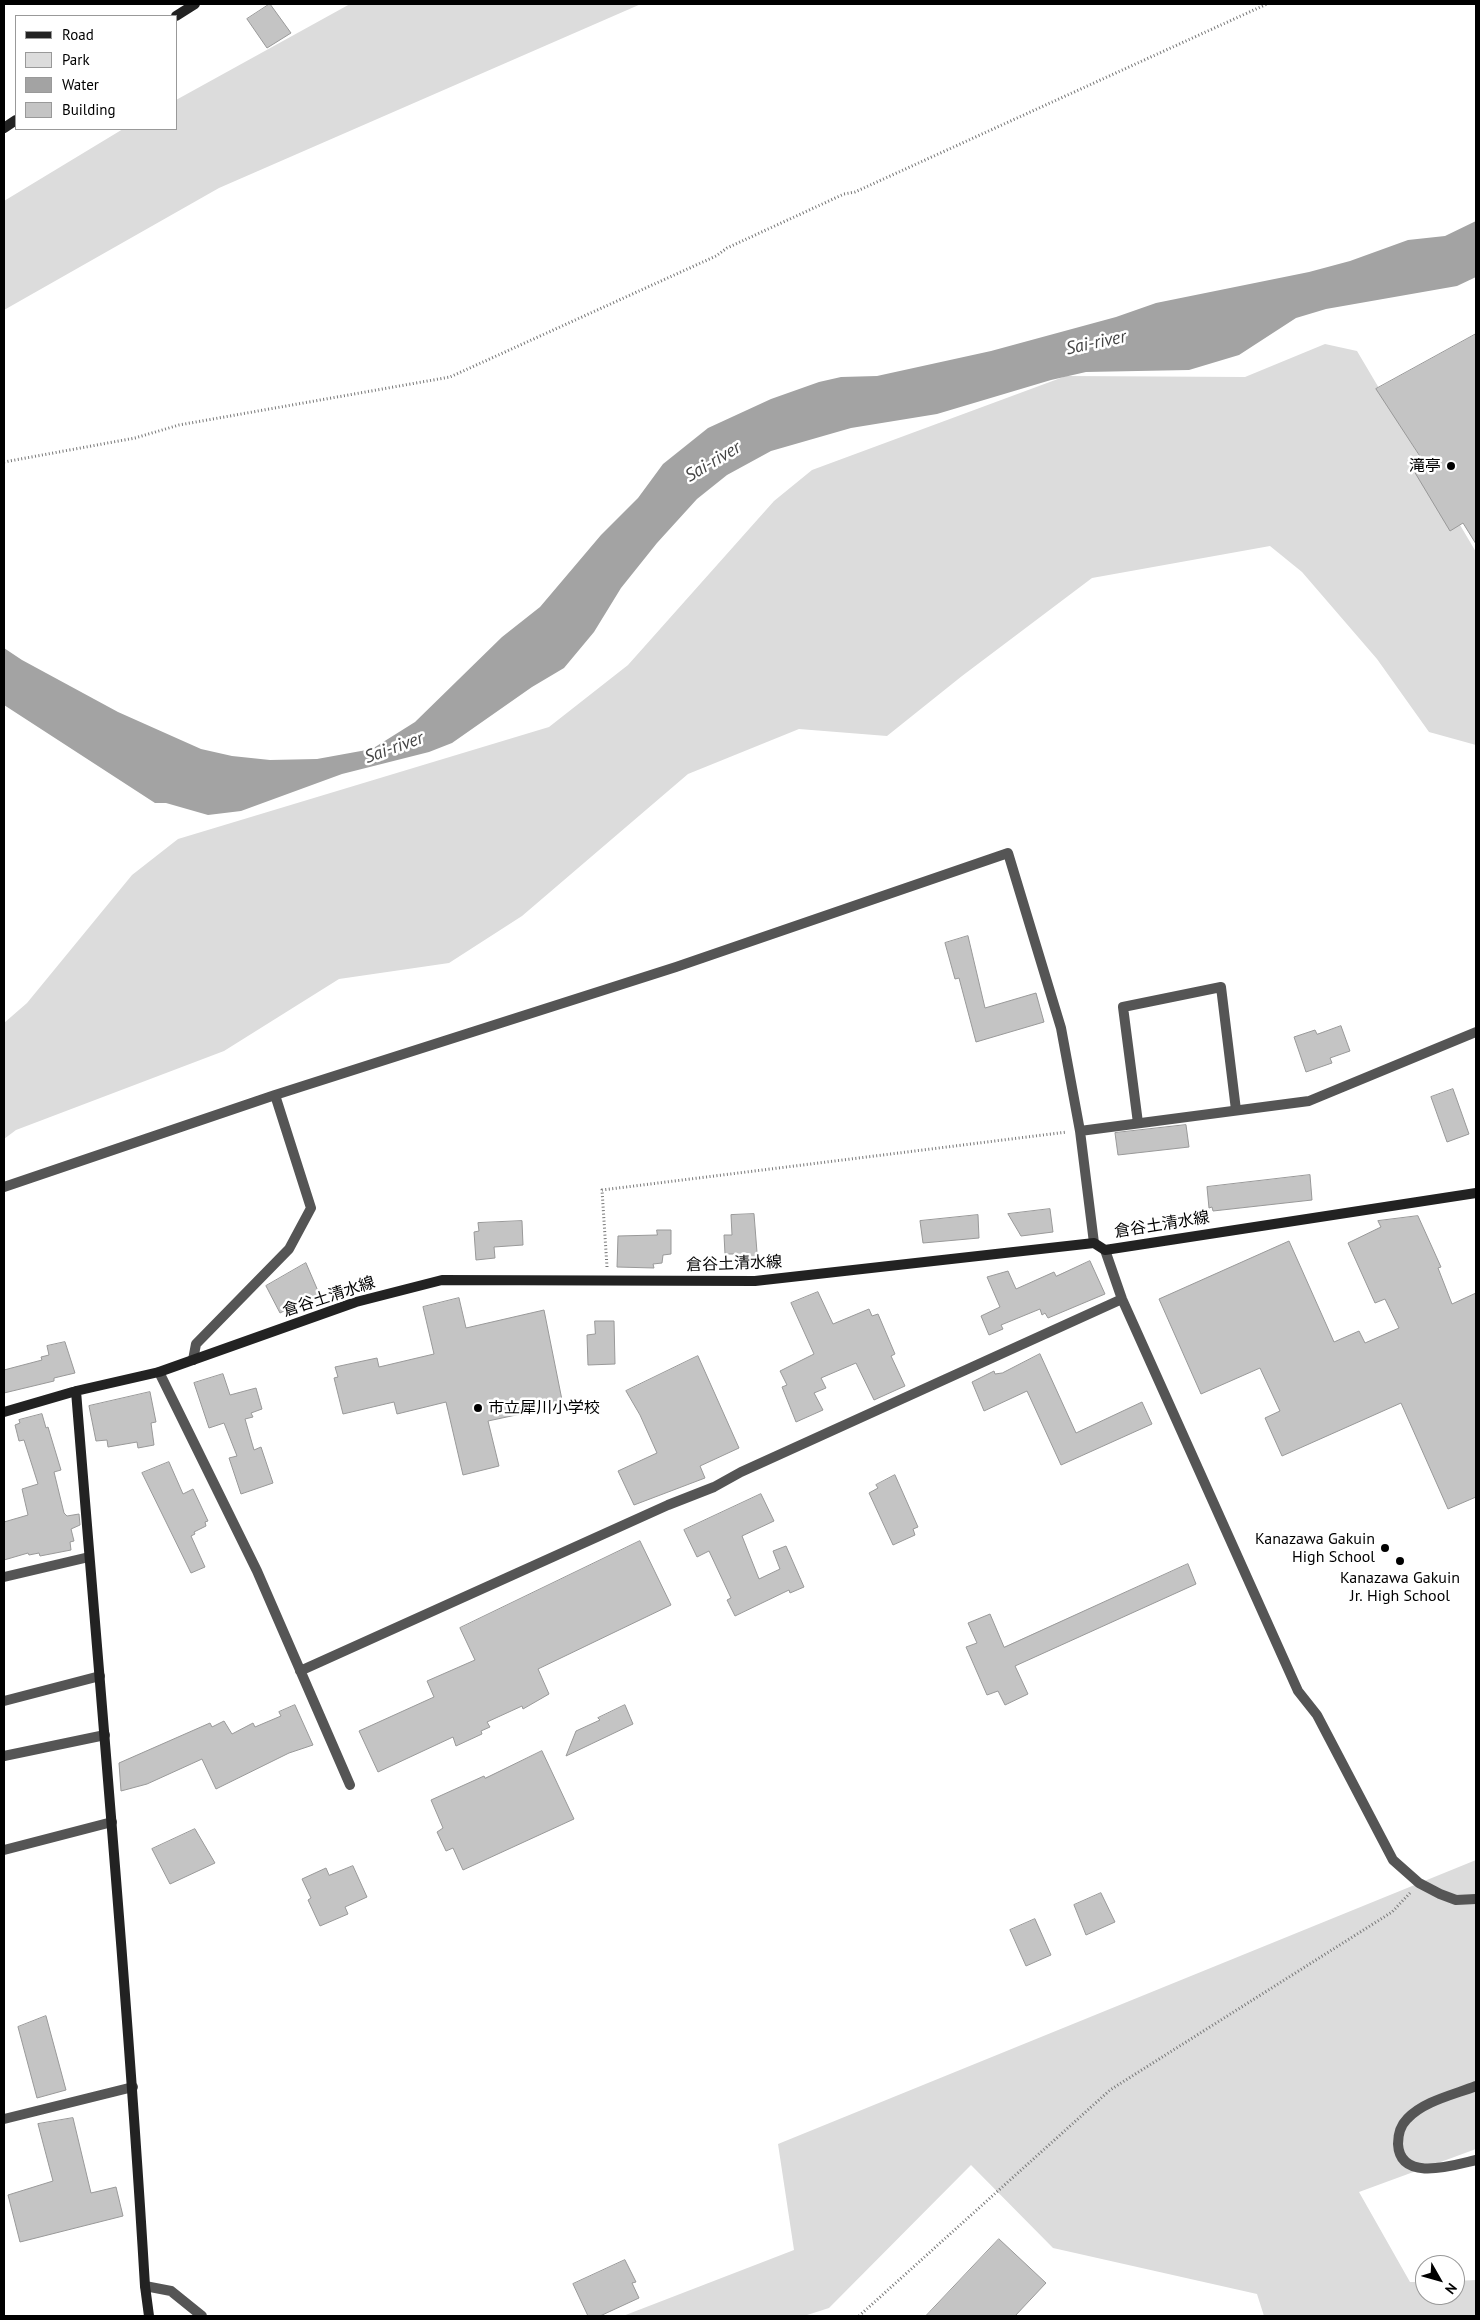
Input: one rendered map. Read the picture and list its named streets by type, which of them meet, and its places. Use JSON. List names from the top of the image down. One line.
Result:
{"streets":{"main road":["倉谷土清水線"]},"water":["Sai-river"],"places":["滝亭","市立犀川小学校","Kanazawa Gakuin High School","Kanazawa Gakuin Jr. High School"],"legend":["Road","Park","Water","Building"],"north":"bottom right"}
